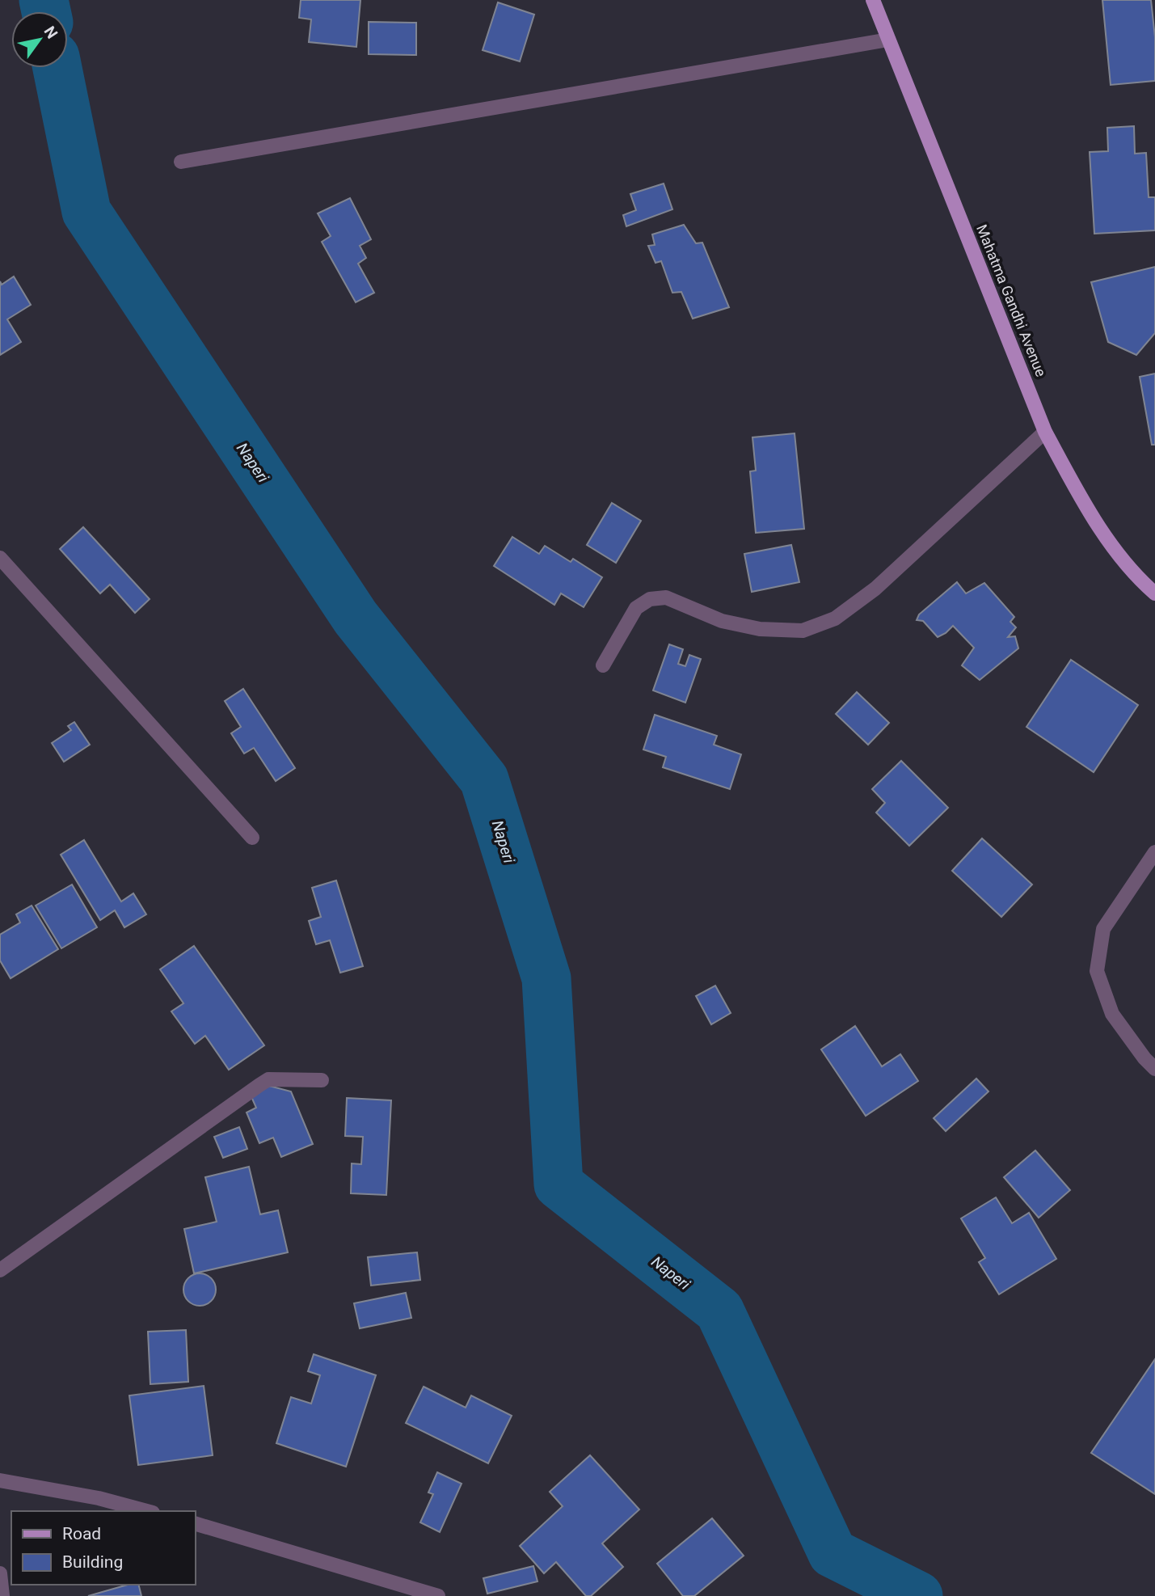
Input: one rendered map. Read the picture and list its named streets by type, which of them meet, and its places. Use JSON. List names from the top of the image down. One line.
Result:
{"streets":{"main road":["Mahatma Gandhi Avenue"]},"water":["Naperi"],"legend":["Road","Building"],"north":"top right"}
